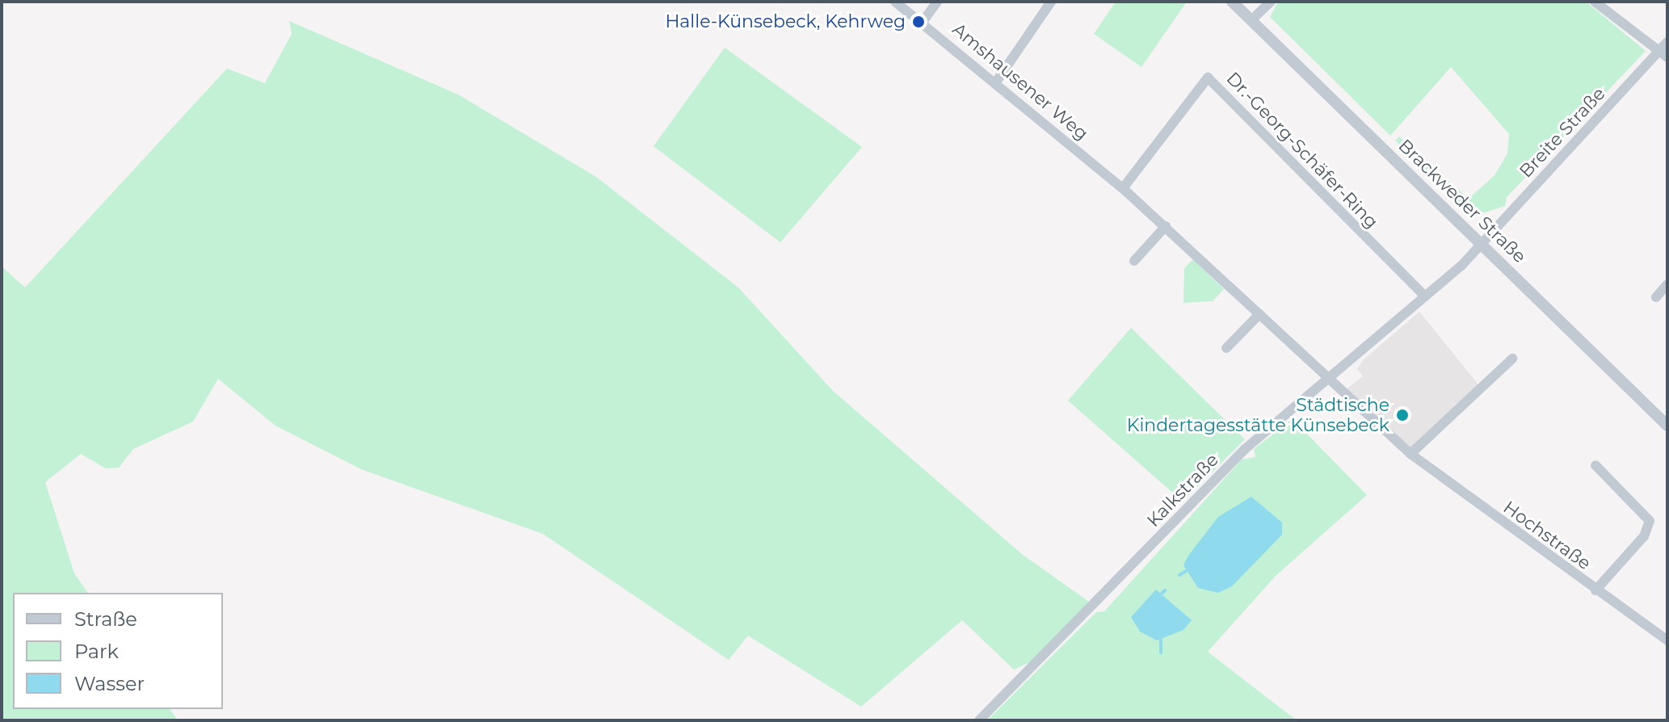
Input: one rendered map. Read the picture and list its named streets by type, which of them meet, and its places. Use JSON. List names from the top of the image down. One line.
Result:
{"streets":{"street":["Amshausener Weg","Breite Straße","Dr.-Georg-Schäfer-Ring","Brackweder Straße","Kalkstraße","Hochstraße"]},"crossings":[["Amshausener Weg","Dr.-Georg-Schäfer-Ring"],["Breite Straße","Brackweder Straße"],["Breite Straße","Kalkstraße"],["Dr.-Georg-Schäfer-Ring","Kalkstraße"],["Brackweder Straße","Kalkstraße"],["Kalkstraße","Hochstraße"]],"places":["Halle-Künsebeck, Kehrweg","Städtische Kindertagesstätte Künsebeck"],"legend":["Straße","Park","Wasser"]}
